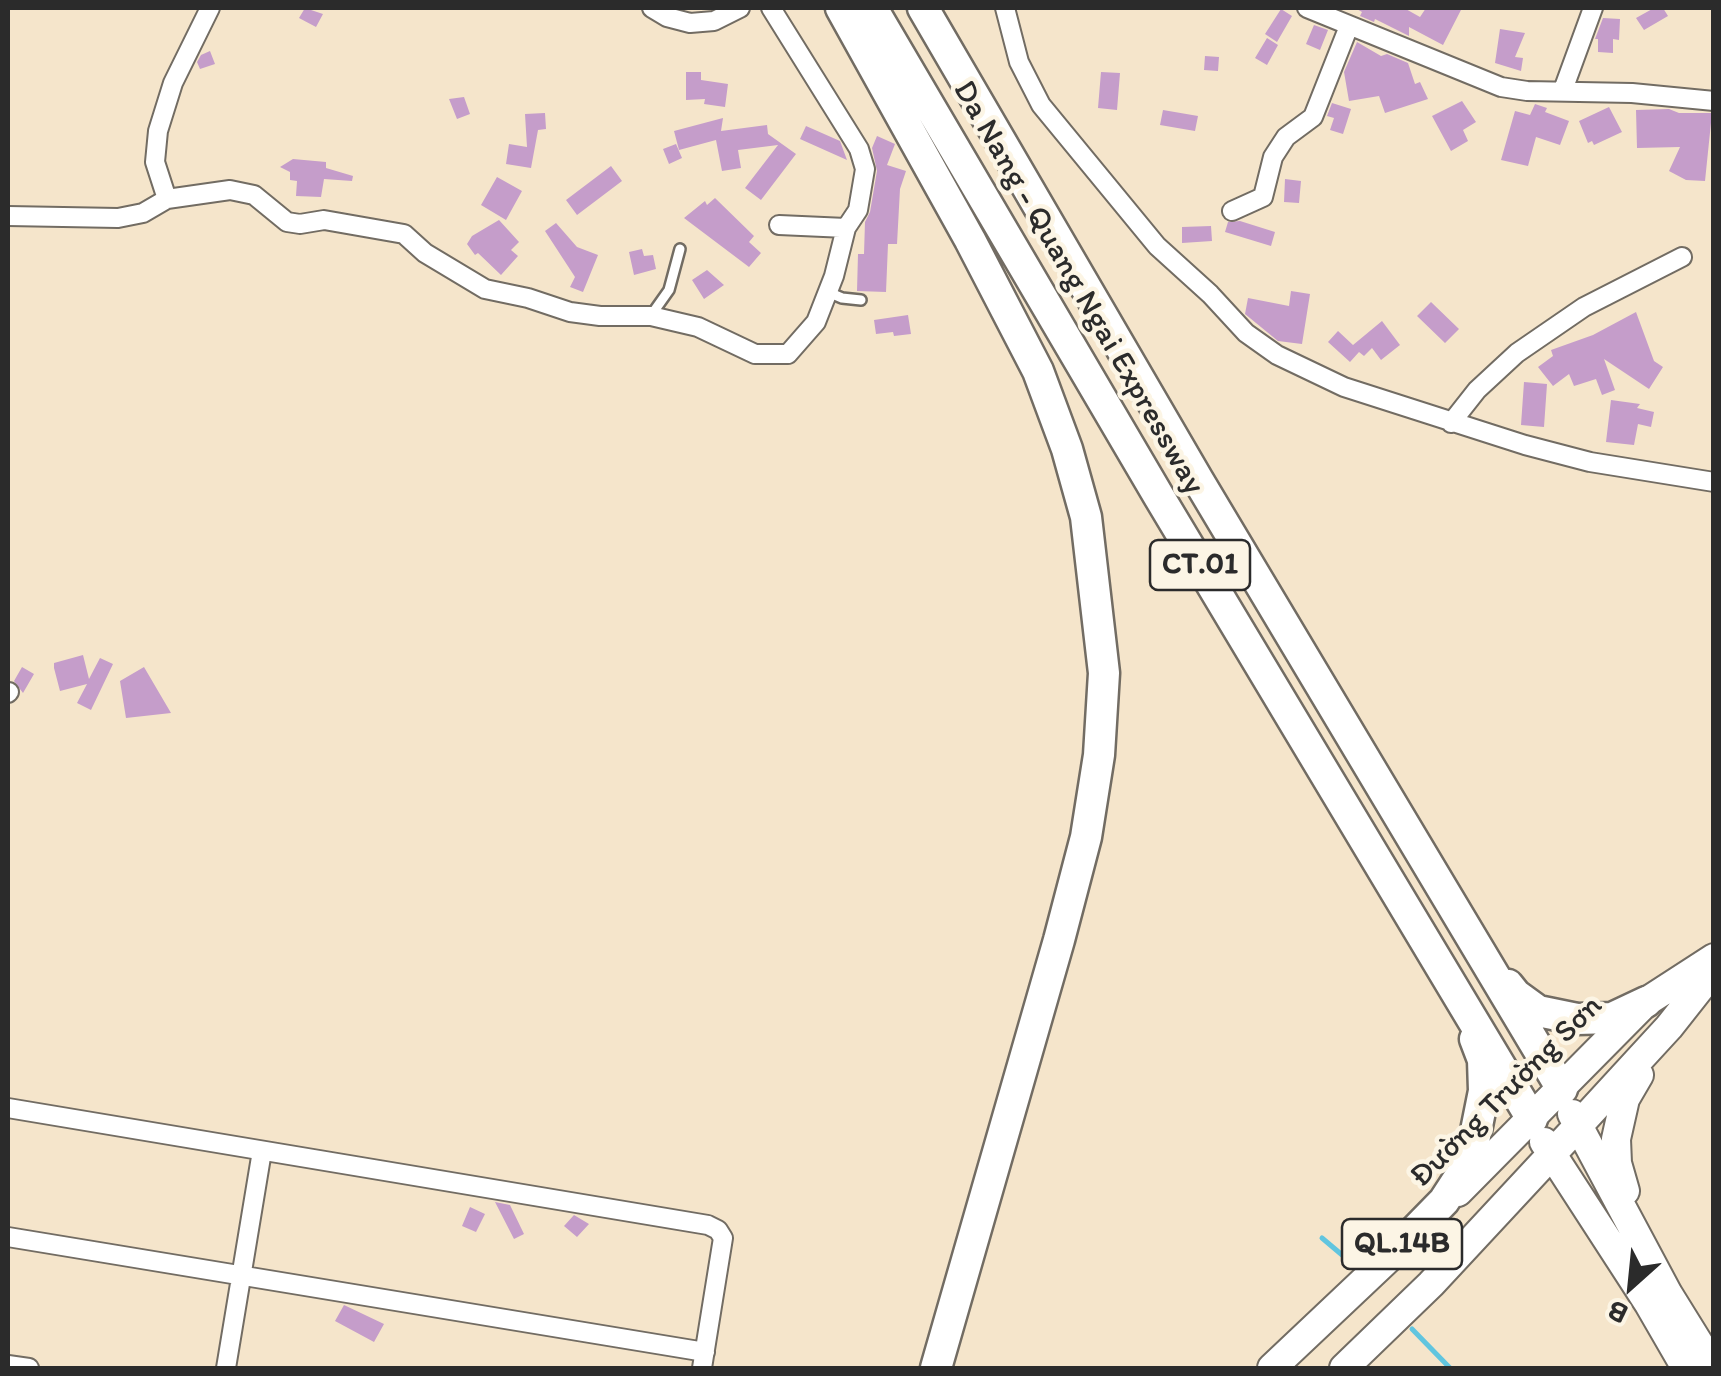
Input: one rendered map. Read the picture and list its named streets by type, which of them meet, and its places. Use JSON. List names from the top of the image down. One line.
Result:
{"streets":{"highway":["Da Nang - Quang Ngai Expressway","CT.01","Đường Trường Sơn","QL.14B"]},"crossings":[["Da Nang - Quang Ngai Expressway","Đường Trường Sơn"]],"north":"bottom left"}
